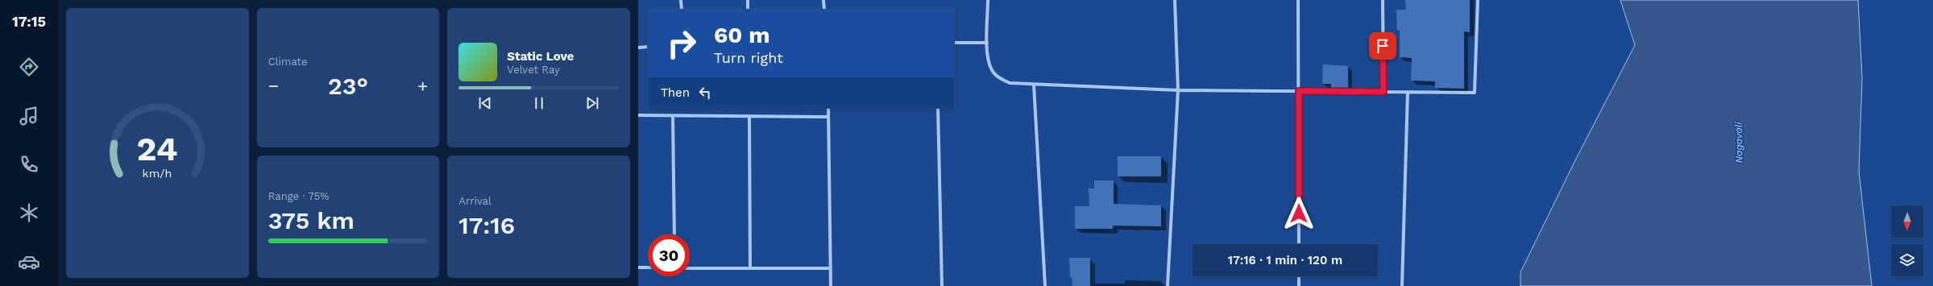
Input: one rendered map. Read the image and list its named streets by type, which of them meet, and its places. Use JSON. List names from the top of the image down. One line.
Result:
{"water":["Nagavali"],"north":"bottom","page":{"tabs":"17:15","tile":["Climate",["Range · 75%","375 km"],["Arrival","17:16"]],"turn":["60 m","Turn right"],"song":["Static Love","Velvet Ray"],"heat":["−","23°","+"],"then":"Then","limit":"30","trip":"17:16 · 1 min · 120 m","gauge":["24","km/h"]}}
